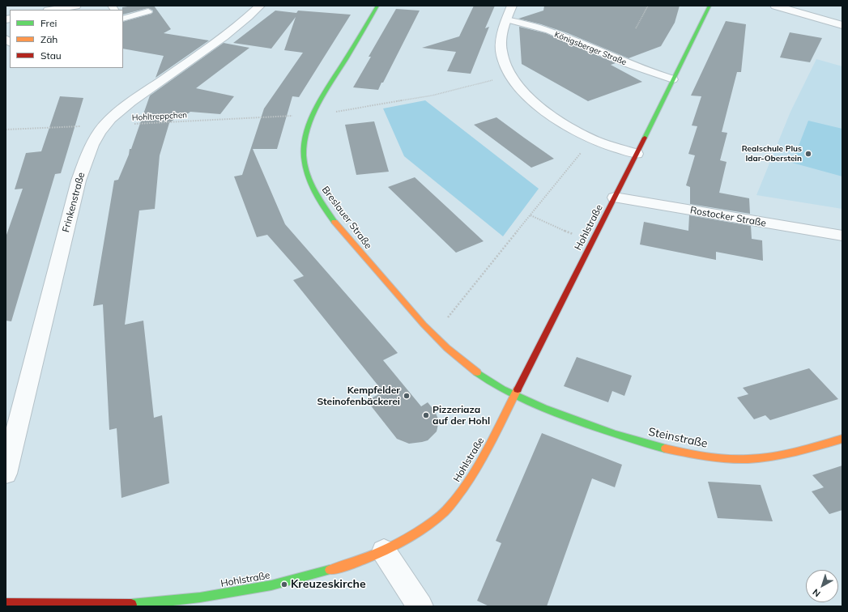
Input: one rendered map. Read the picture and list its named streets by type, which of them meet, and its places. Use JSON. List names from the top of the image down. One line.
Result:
{"streets":{"street":["Frinkenstraße","Rostocker Straße","Breslauer Straße","Hohlstraße","Steinstraße"],"lane":["Königsberger Straße"],"path":["Hohltreppchen"]},"crossings":[["Königsberger Straße","Hohlstraße"],["Hohltreppchen","Frinkenstraße"],["Hohltreppchen","Breslauer Straße"],["Rostocker Straße","Hohlstraße"],["Breslauer Straße","Hohlstraße"],["Breslauer Straße","Steinstraße"],["Hohlstraße","Steinstraße"]],"places":["Realschule Plus Idar-Oberstein","Kempfelder Steinofenbäckerei","Pizzeriaza auf der Hohl","Kreuzeskirche"],"legend":["Frei","Zäh","Stau"],"north":"bottom left"}
